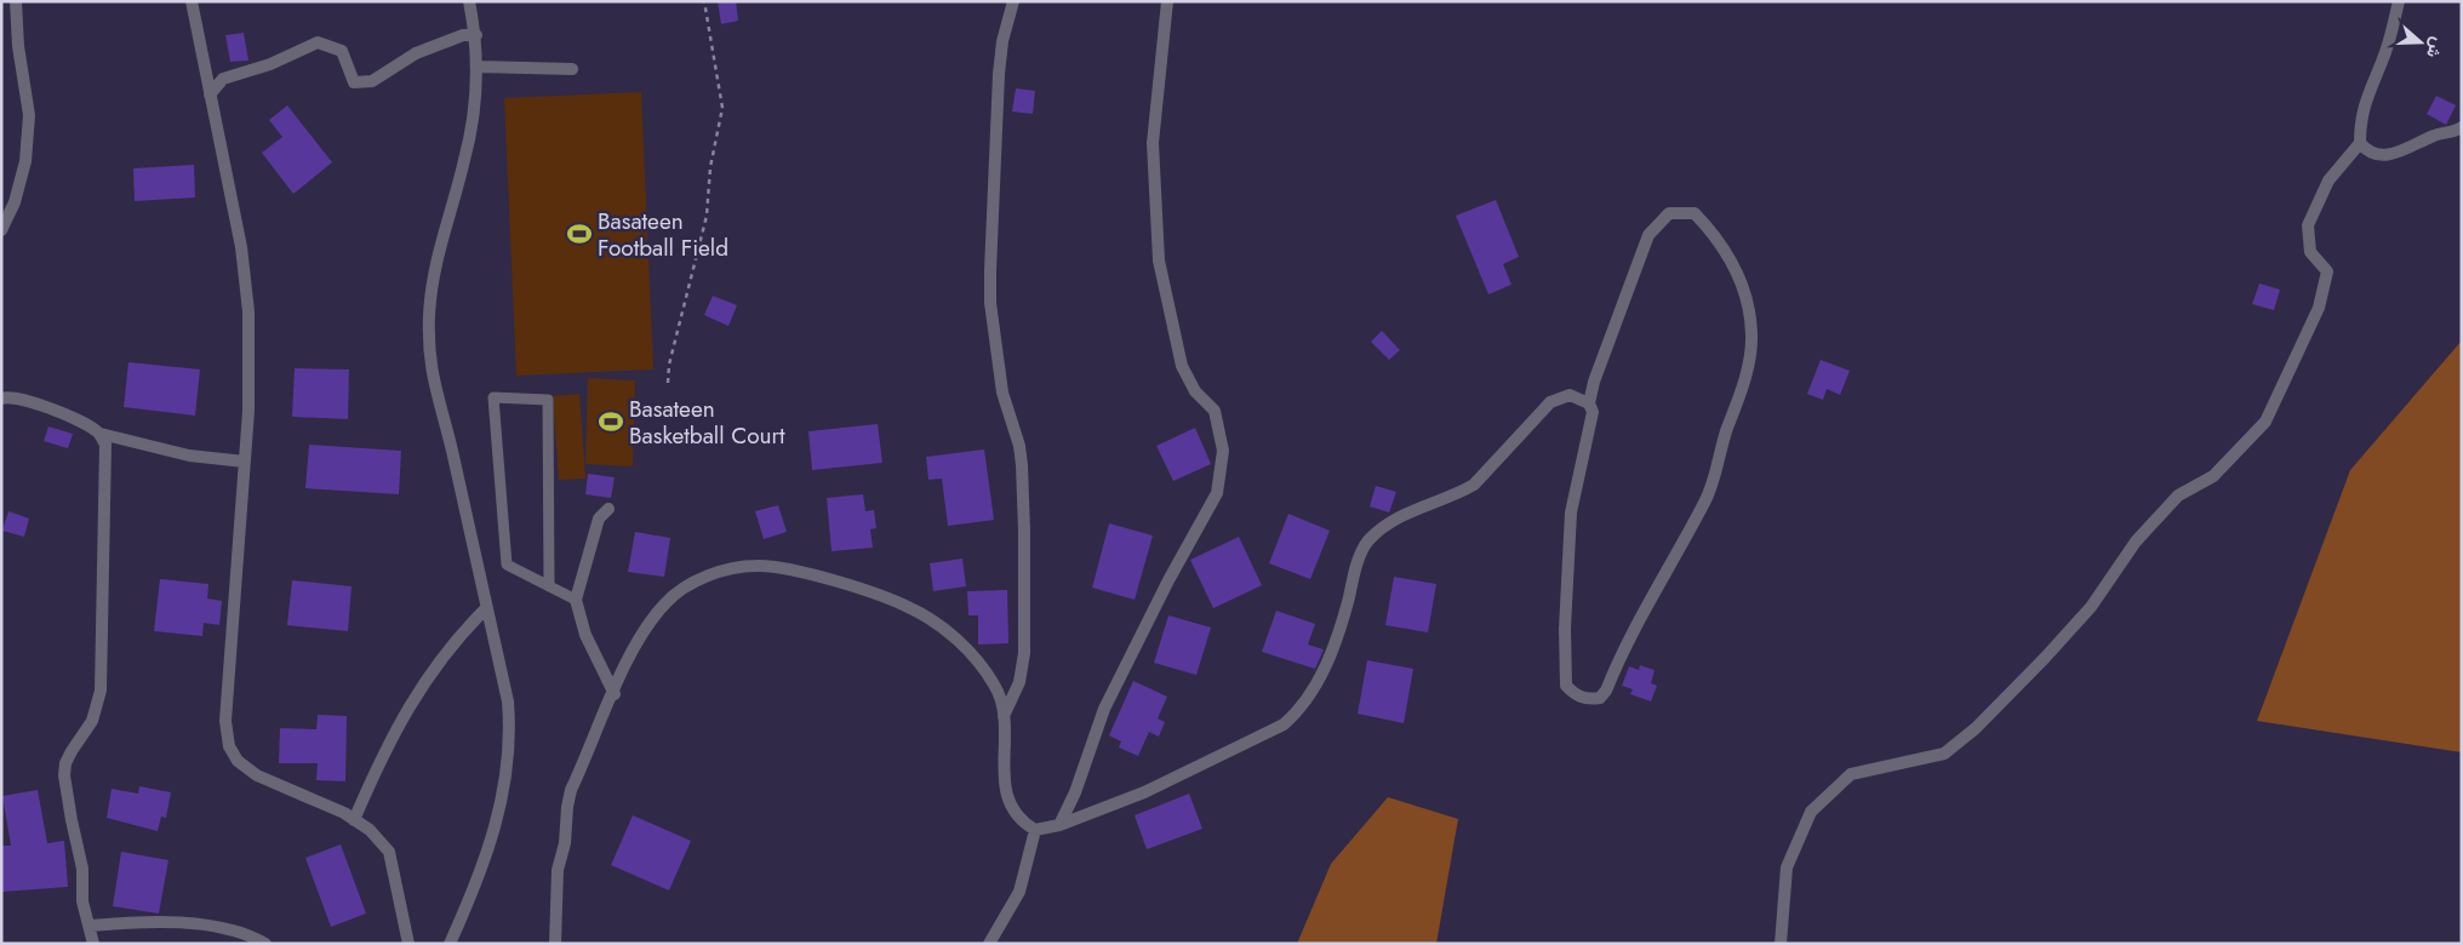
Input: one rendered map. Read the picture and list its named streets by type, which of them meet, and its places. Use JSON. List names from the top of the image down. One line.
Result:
{"places":{"sports":["Basateen Football Field","Basateen Basketball Court"]},"north":"right"}
